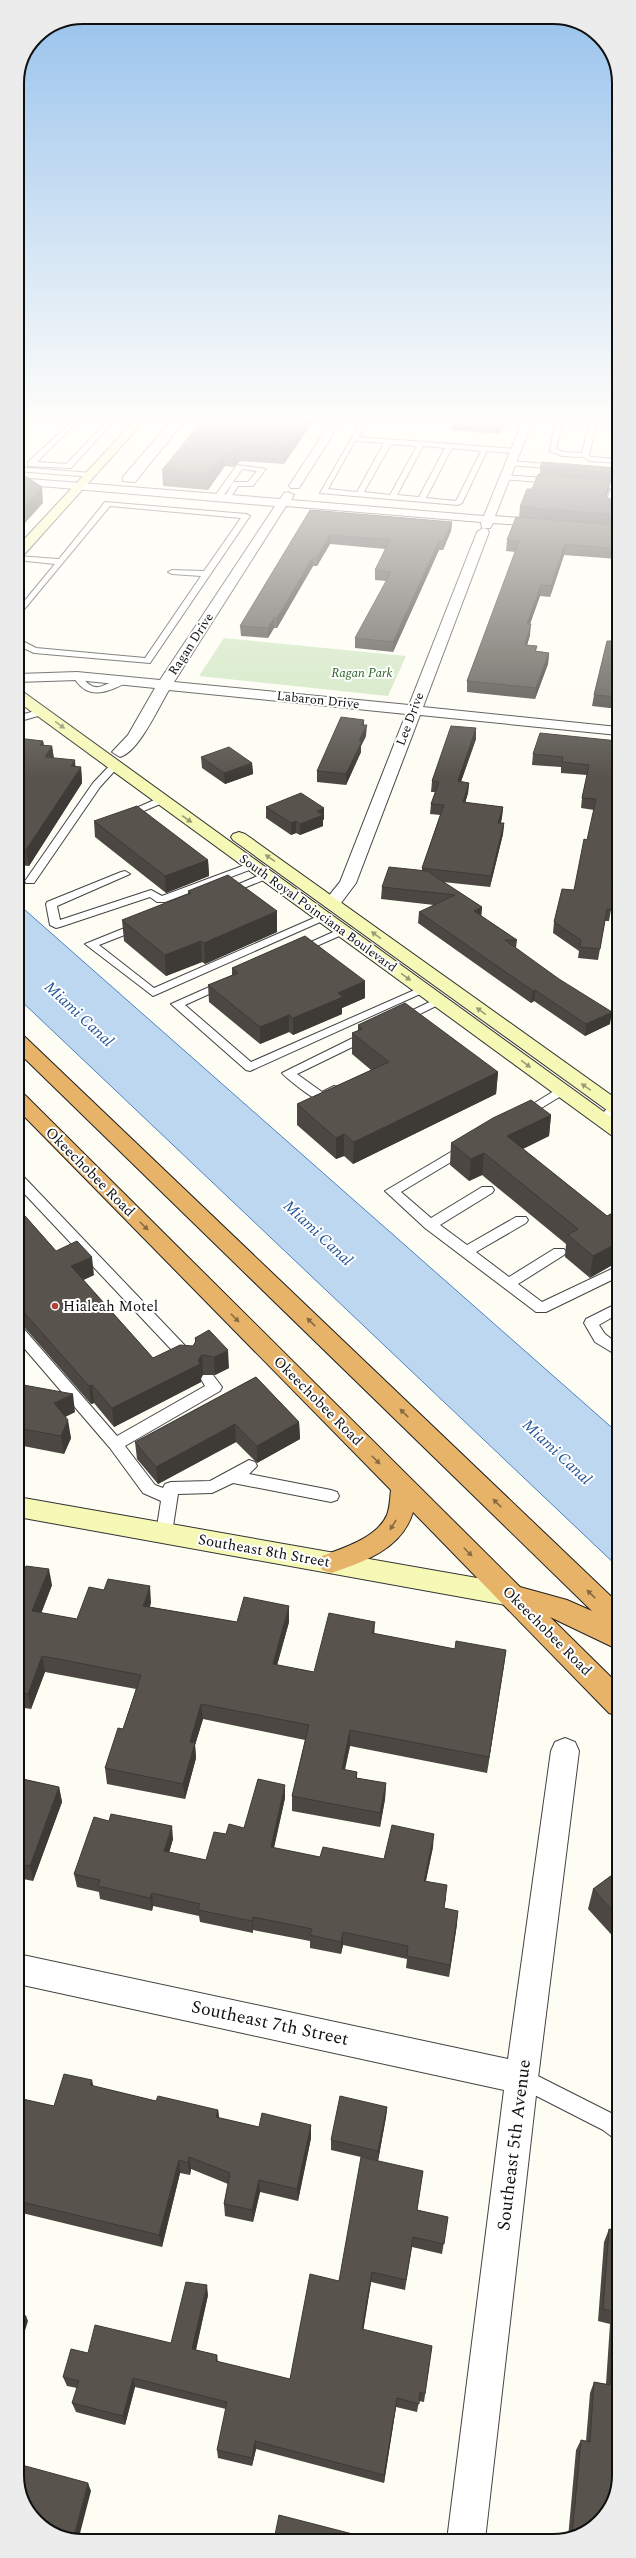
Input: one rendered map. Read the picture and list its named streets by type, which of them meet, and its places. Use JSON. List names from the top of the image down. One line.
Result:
{"streets":{"highway":["Okeechobee Road"],"street":["Ragan Drive","Labaron Drive","Lee Drive","South Royal Poinciana Boulevard","Southeast 8th Street","Southeast 7th Street","Southeast 5th Avenue"]},"crossings":[["Ragan Drive","Labaron Drive"],["Ragan Drive","South Royal Poinciana Boulevard"],["Labaron Drive","Lee Drive"],["Lee Drive","South Royal Poinciana Boulevard"],["Okeechobee Road","Southeast 8th Street"],["Southeast 7th Street","Southeast 5th Avenue"]],"water":["Miami Canal"],"parks":["Ragan Park"],"places":["Hialeah Motel"]}
